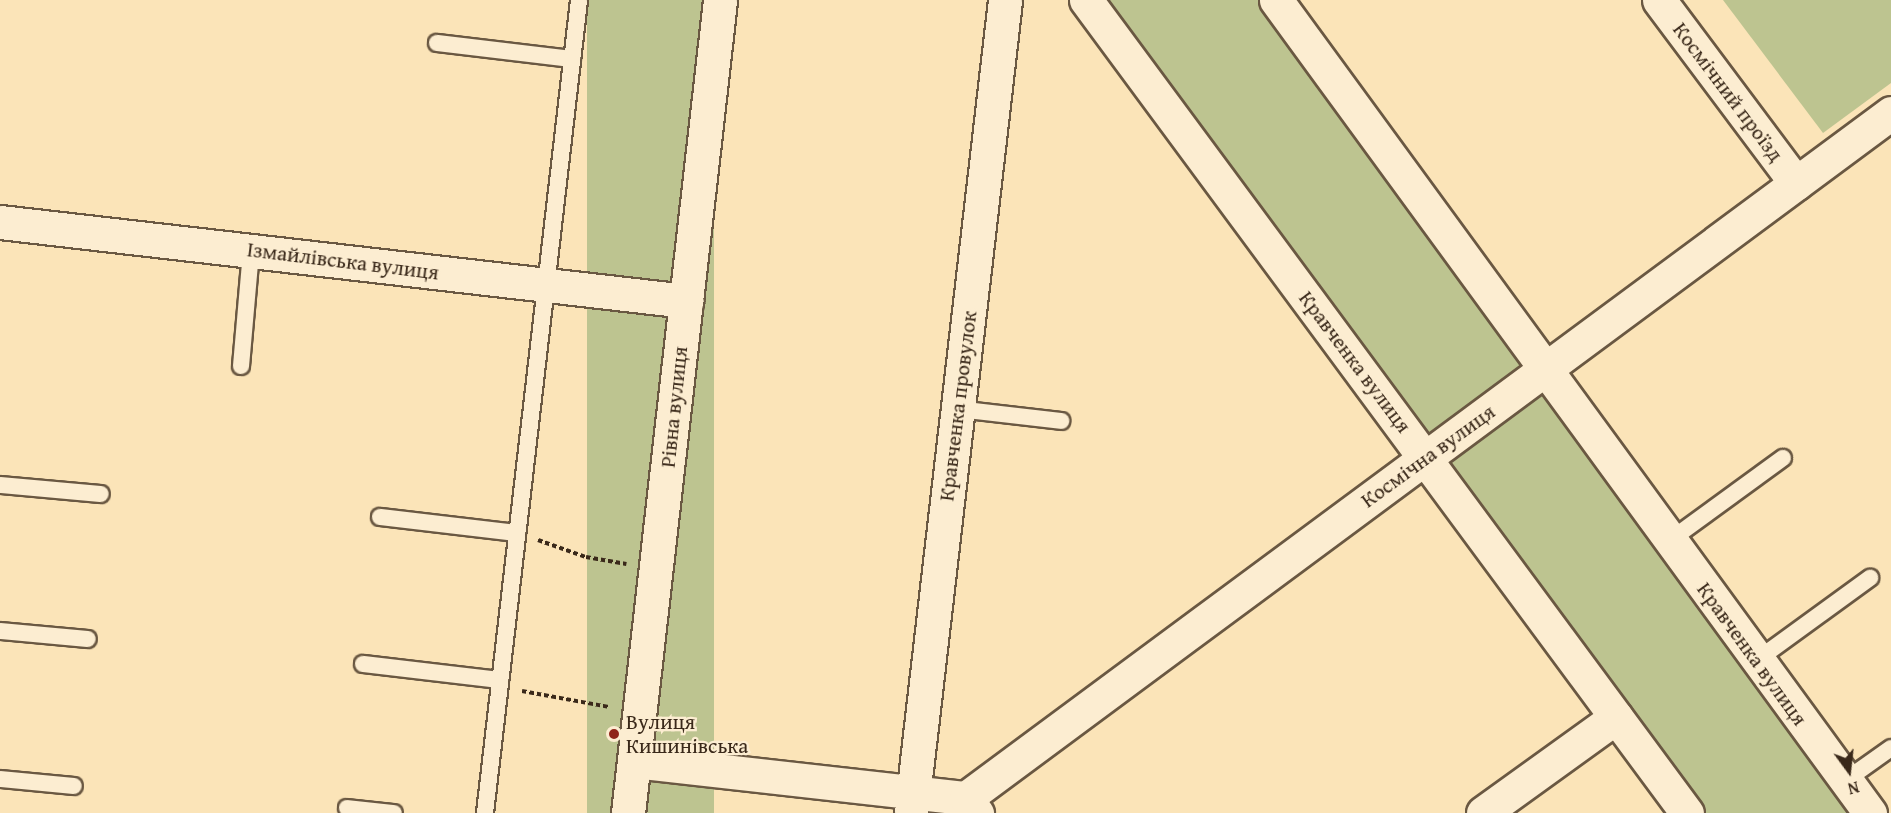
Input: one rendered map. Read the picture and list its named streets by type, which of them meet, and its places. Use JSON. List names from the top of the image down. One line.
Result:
{"streets":{"street":["Космічний проїзд","Ізмайлівська вулиця","Кравченка вулиця","Кравченка провулок","Рівна вулиця","Космічна вулиця"]},"crossings":[["Космічний проїзд","Космічна вулиця"],["Ізмайлівська вулиця","Рівна вулиця"],["Кравченка вулиця","Космічна вулиця"]],"places":["Вулиця Кишинівська"],"north":"bottom"}
